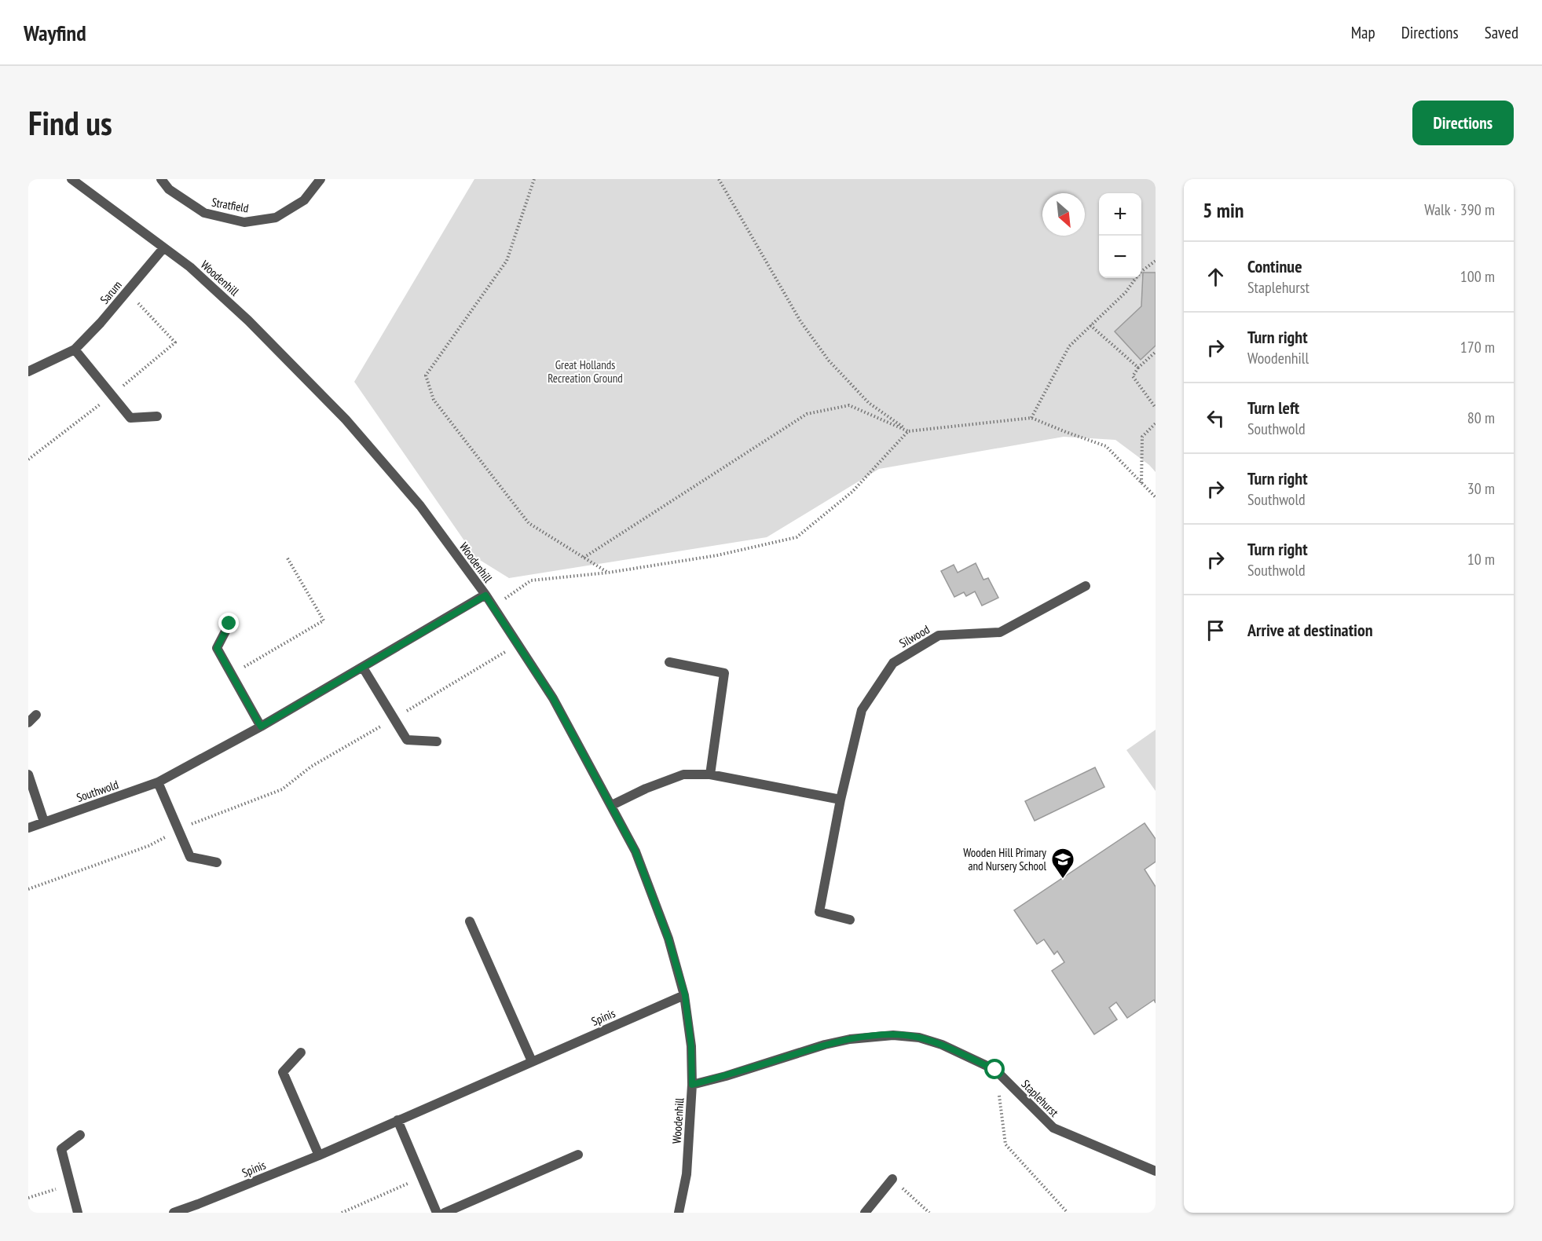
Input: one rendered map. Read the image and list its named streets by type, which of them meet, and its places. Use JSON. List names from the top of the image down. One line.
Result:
{"streets":{"street":["Stratfield","Woodenhill","Sarum","Silwood","Southwold","Spinis","Staplehurst"]},"crossings":[["Woodenhill","Sarum"],["Woodenhill","Southwold"],["Woodenhill","Spinis"],["Woodenhill","Staplehurst"]],"parks":["Great Hollands Recreation Ground"],"places":{"school or university":["Wooden Hill Primary and Nursery School"]},"north":"bottom right","page":{"header":"Wayfind","nav":["Map","Directions","Saved"],"buttons":"Directions","title":"Find us","heading":["5 min","Walk · 390 m"],"map_buttons":["+","−"],"list":[["Continue","Staplehurst","100 m"],["Turn right","Woodenhill","170 m"],["Turn left","Southwold","80 m"],["Turn right","Southwold","30 m"],["Turn right","Southwold","10 m"],"Arrive at destination"]}}
